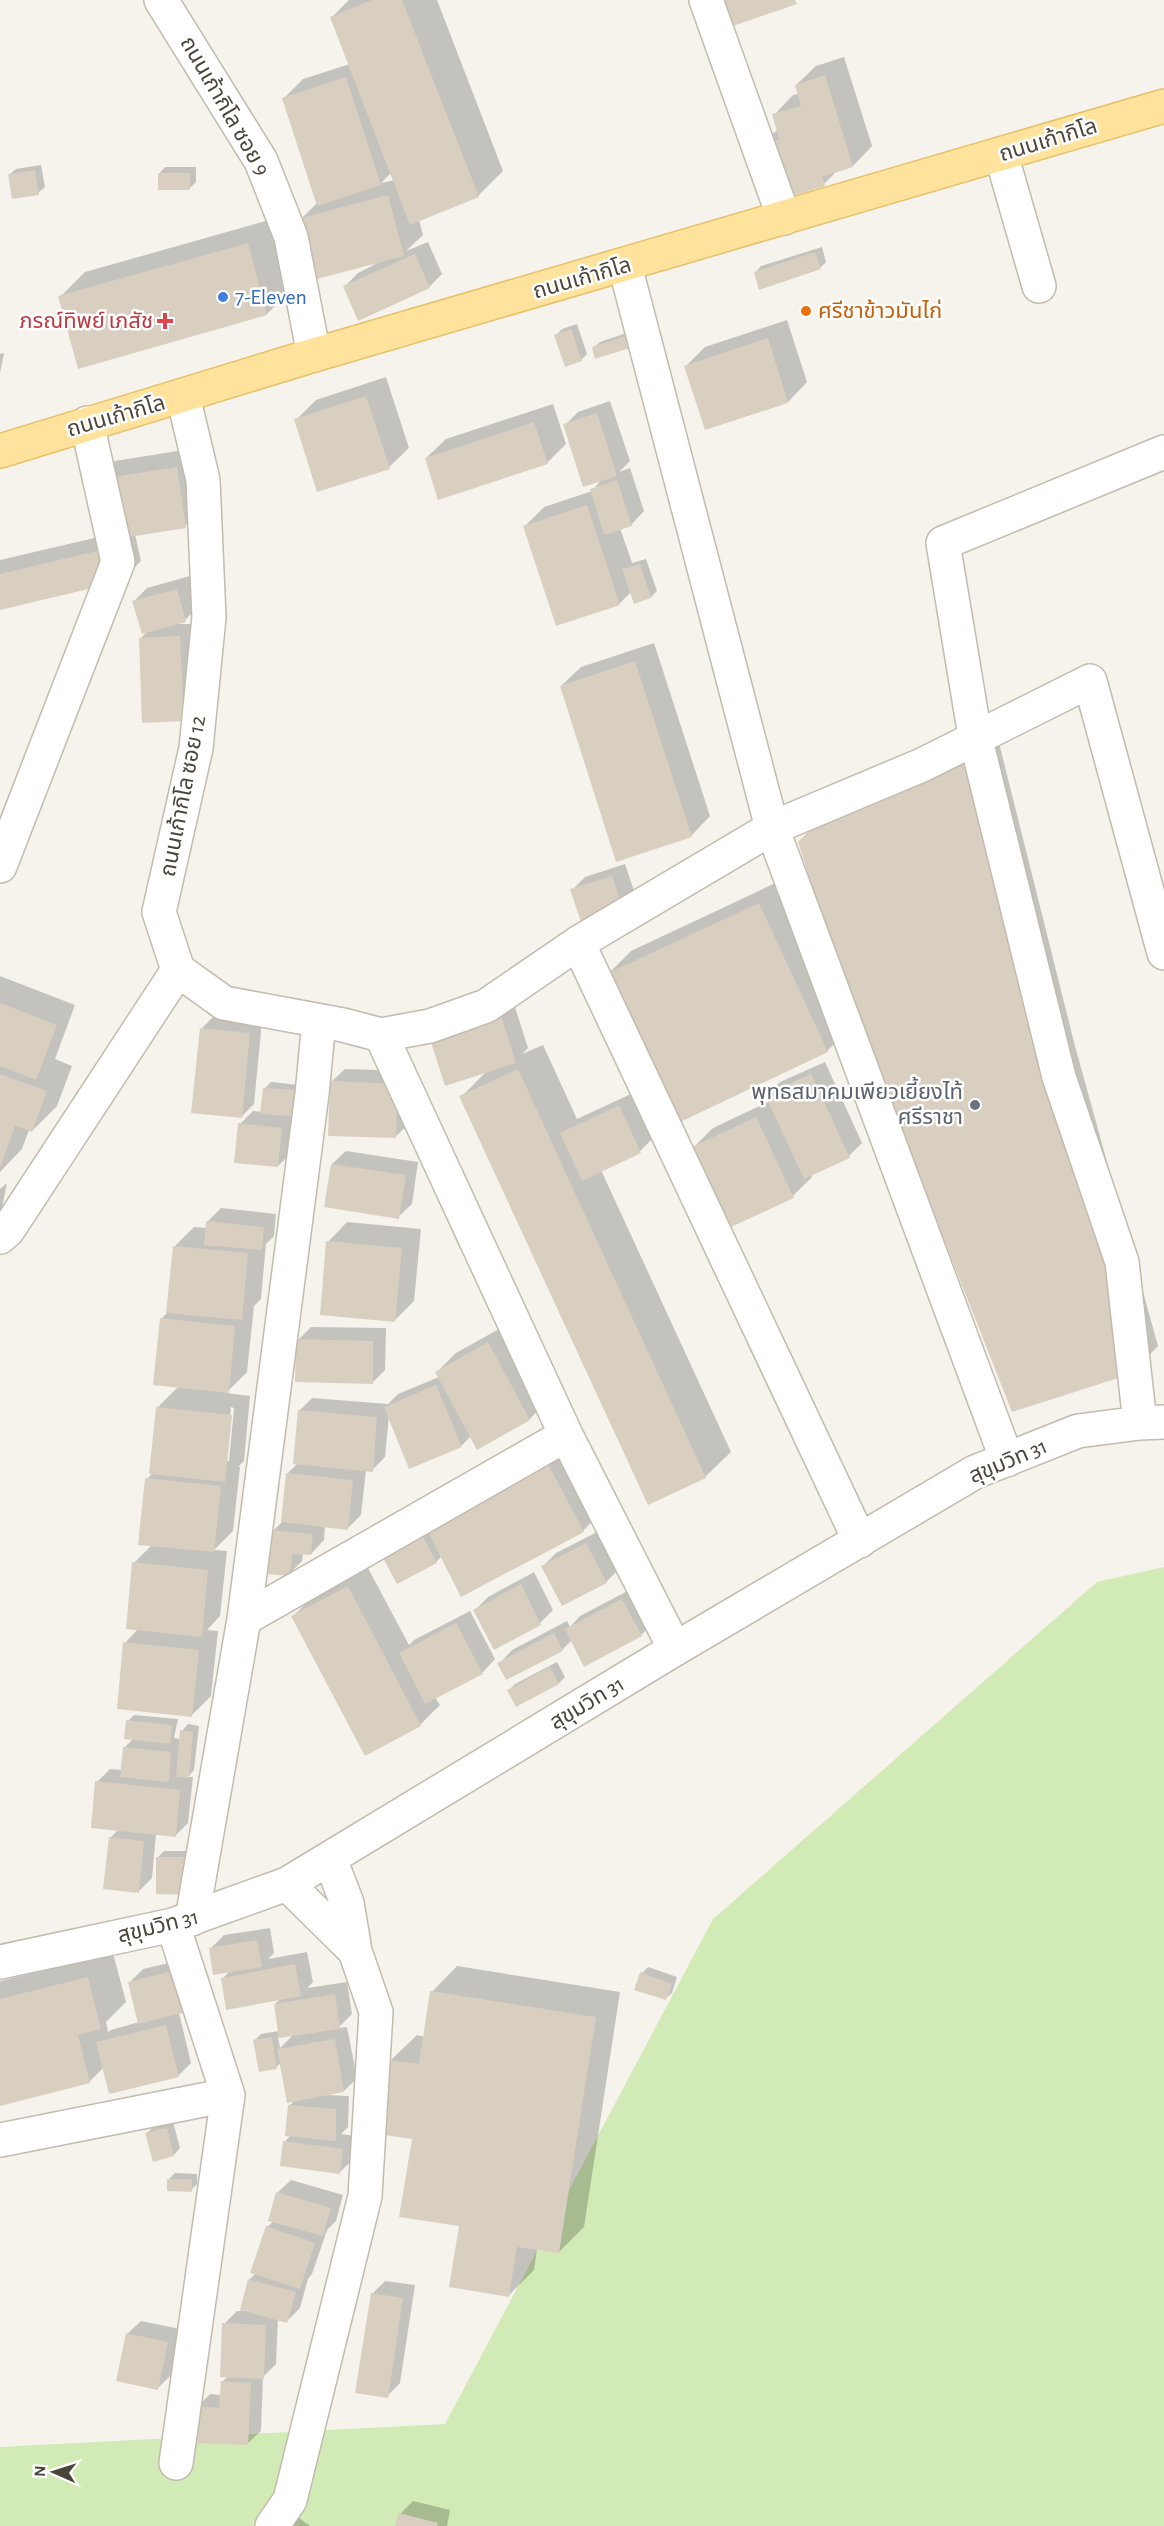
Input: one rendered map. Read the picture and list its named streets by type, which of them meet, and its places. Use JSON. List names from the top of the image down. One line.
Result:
{"streets":{"main road":["ถนนเก้ากิโล"],"street":["ถนนเก้ากิโล ซอย 9","ถนนเก้ากิโล ซอย 12","สุขุมวิท 31"]},"crossings":[["ถนนเก้ากิโล ซอย 9","ถนนเก้ากิโล"],["ถนนเก้ากิโล","ถนนเก้ากิโล ซอย 12"]],"places":{"other":["7-Eleven","ศรีชาข้าวมันไก่","พุทธสมาคมเพียวเยี้ยงไท้ ศรีราชา"],"health":["ภรณ์ทิพย์ เภสัช"]},"north":"left"}
